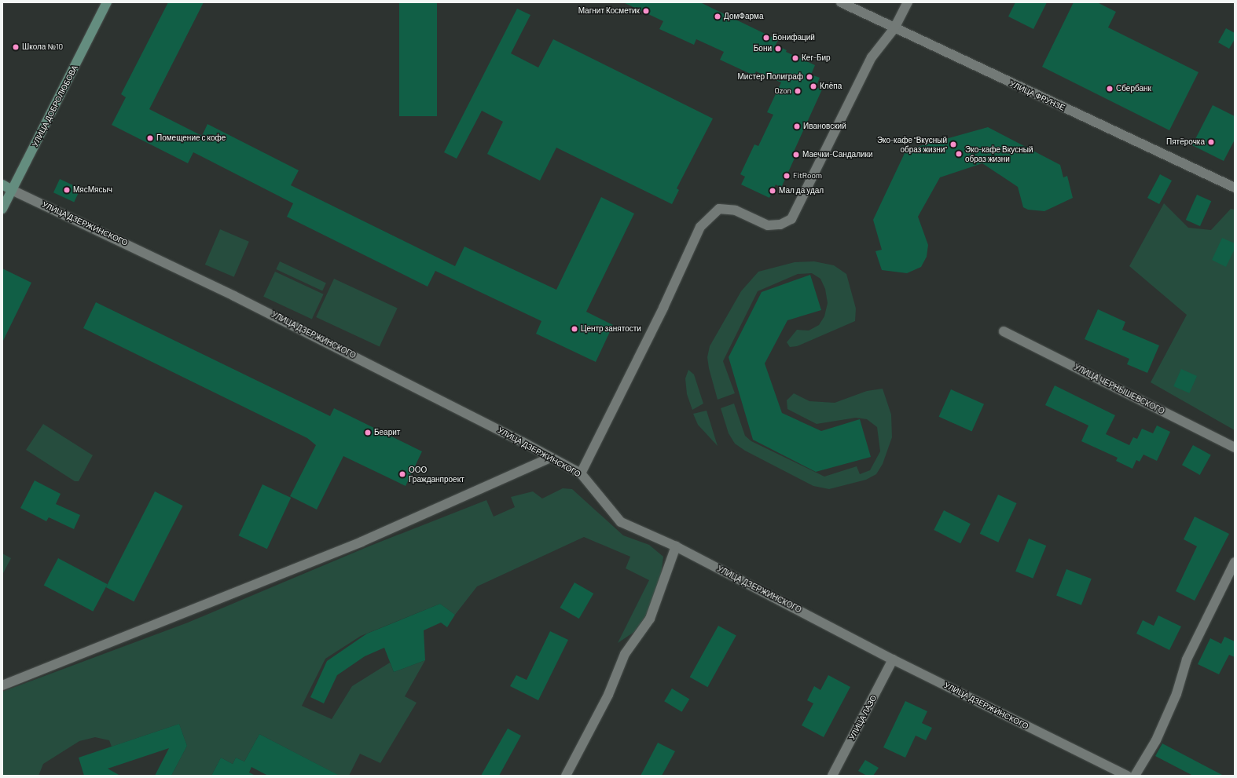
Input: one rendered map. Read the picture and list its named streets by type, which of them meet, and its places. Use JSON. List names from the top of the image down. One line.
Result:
{"streets":{"street":["УЛИЦА ФРУНЗЕ","УЛИЦА ДОБРОЛЮБОВА","УЛИЦА ДЗЕРЖИНСКОГО","УЛИЦА ЧЕРНЫШЕВСКОГО","УЛИЦА ЛАЗО"]},"crossings":[["УЛИЦА ДОБРОЛЮБОВА","УЛИЦА ДЗЕРЖИНСКОГО"],["УЛИЦА ДЗЕРЖИНСКОГО","УЛИЦА ЛАЗО"]],"places":["Магнит Косметик","ДомФарма","Бонифаций","Школа №10","Бони","Кег-Бир","Мистер Полиграф","Клёпа","Сбербанк","Ozon","Ивановский","Помещение с кофе","Пятёрочка","Эко-кафе \"Вкусный образ жизни\"","Эко-кафе Вкусный образ жизни","Маечки-Сандалики","FitRoom","МясМясыч","Мал да удал","Центр занятости","Беарит","ООО Гражданпроект"]}
